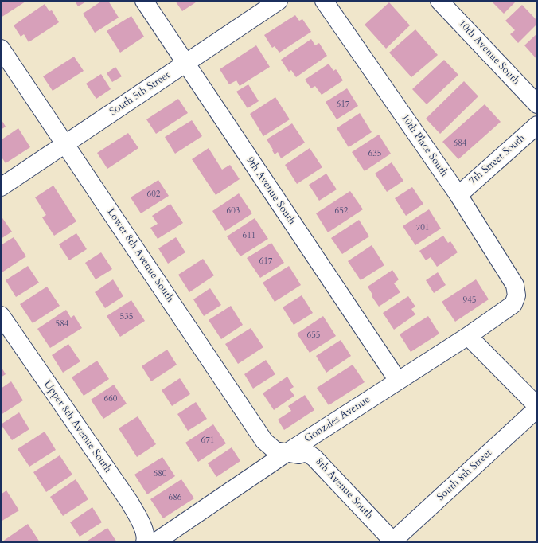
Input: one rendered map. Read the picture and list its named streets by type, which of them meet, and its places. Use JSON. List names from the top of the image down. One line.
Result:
{"streets":{"street":["10th Avenue South","South 5th Street","10th Place South","7th Street South","9th Avenue South","Lower 8th Avenue South","Gonzales Avenue","Upper 8th Avenue South","South 8th Street","8th Avenue South"]},"crossings":[["South 5th Street","9th Avenue South"],["South 5th Street","Lower 8th Avenue South"],["10th Place South","7th Street South"],["10th Place South","Gonzales Avenue"],["9th Avenue South","Gonzales Avenue"],["Lower 8th Avenue South","Gonzales Avenue"],["Lower 8th Avenue South","8th Avenue South"],["Gonzales Avenue","8th Avenue South"],["South 8th Street","8th Avenue South"]],"house_numbers":["617","684","635","602","603","652","701","611","617","945","535","584","655","660","671","680","686"]}
